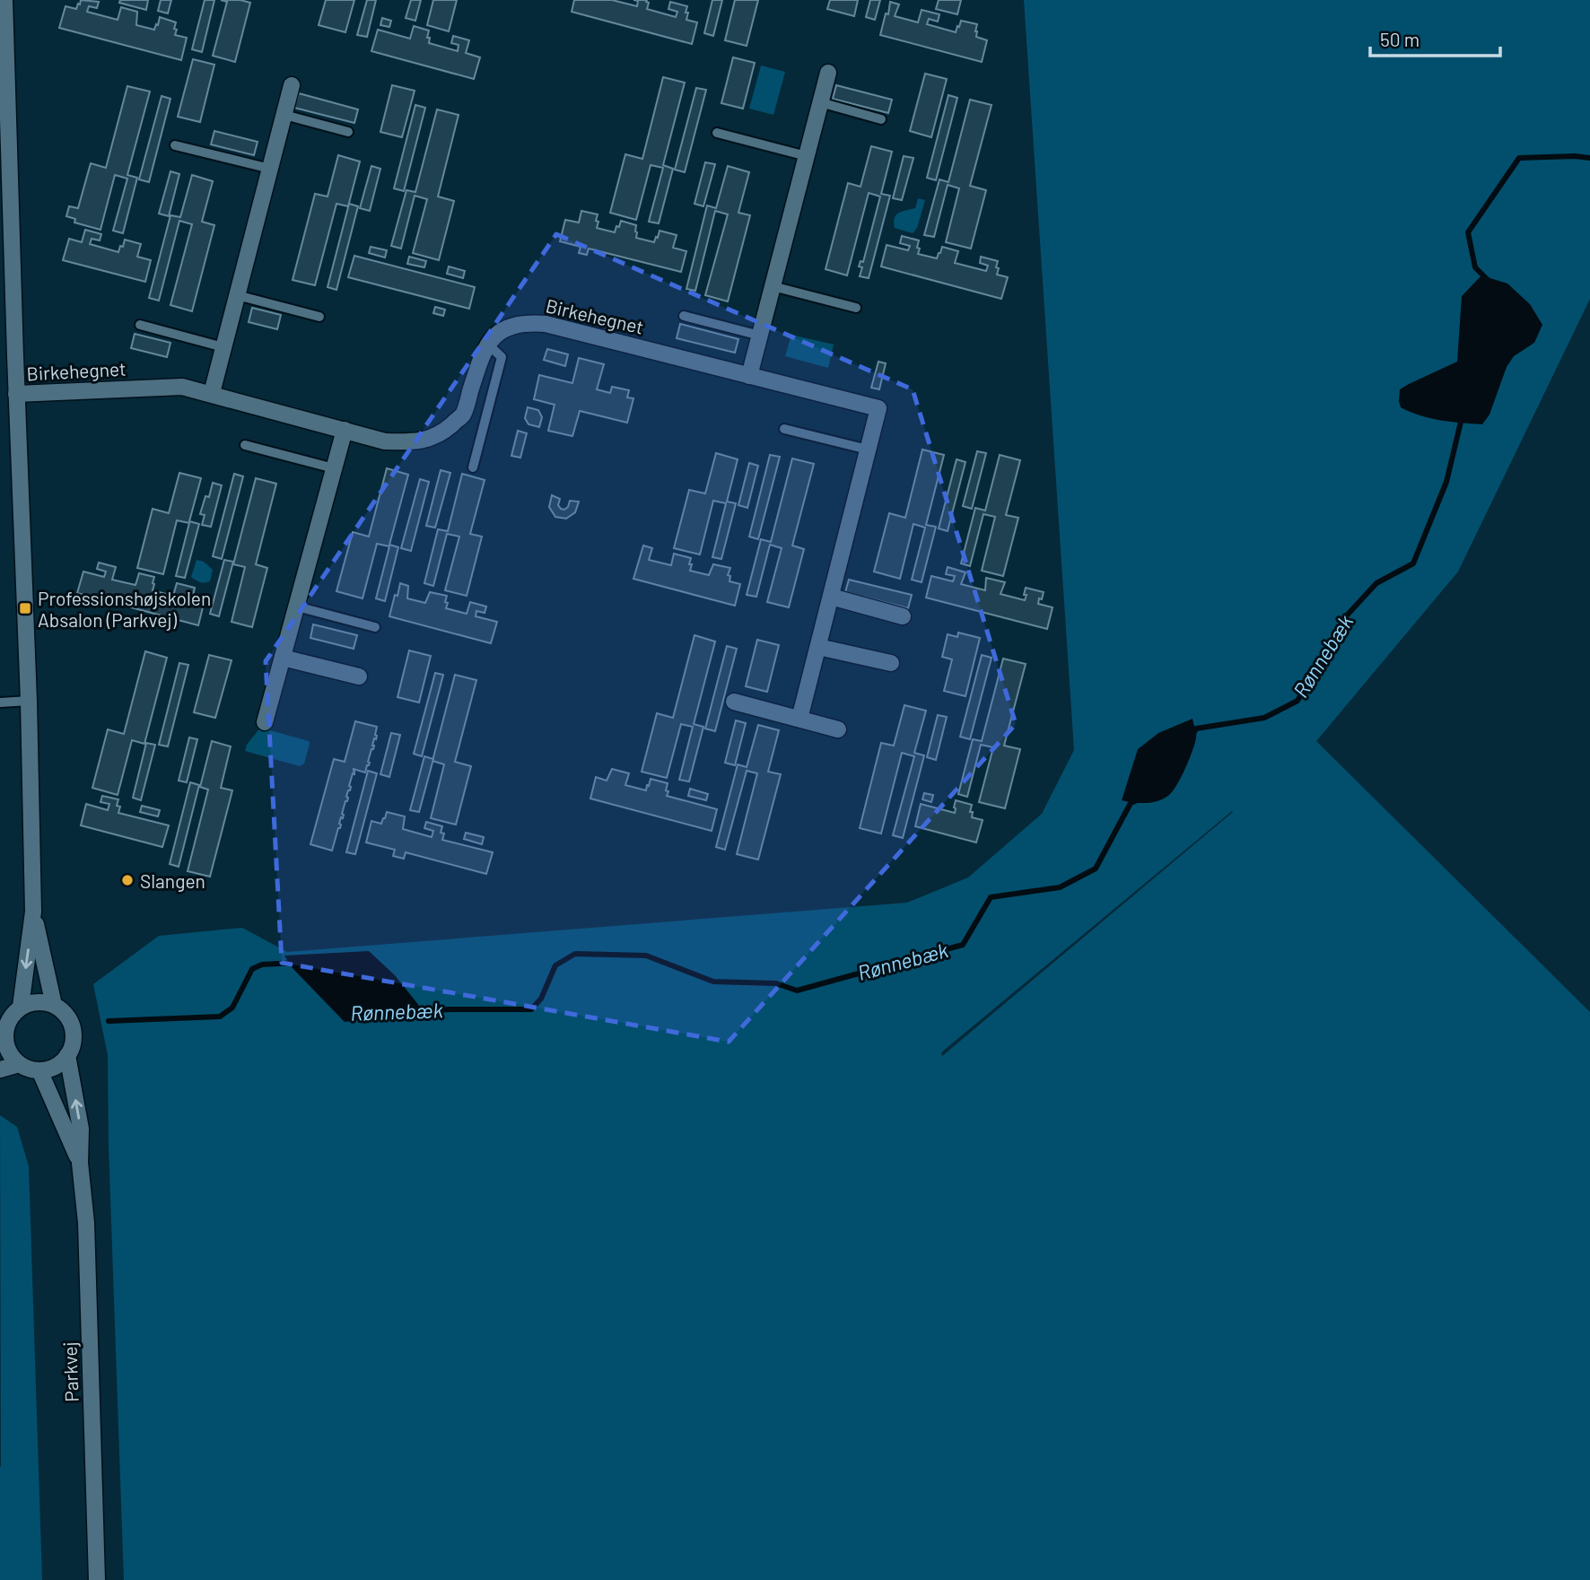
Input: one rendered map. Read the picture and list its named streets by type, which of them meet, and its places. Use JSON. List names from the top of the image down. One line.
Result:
{"streets":{"street":["Birkehegnet","Parkvej"]},"water":["Rønnebæk"],"places":{"transit":["Professionshøjskolen Absalon (Parkvej)"],"other":["Slangen"]},"scale_bar":"50 m"}
